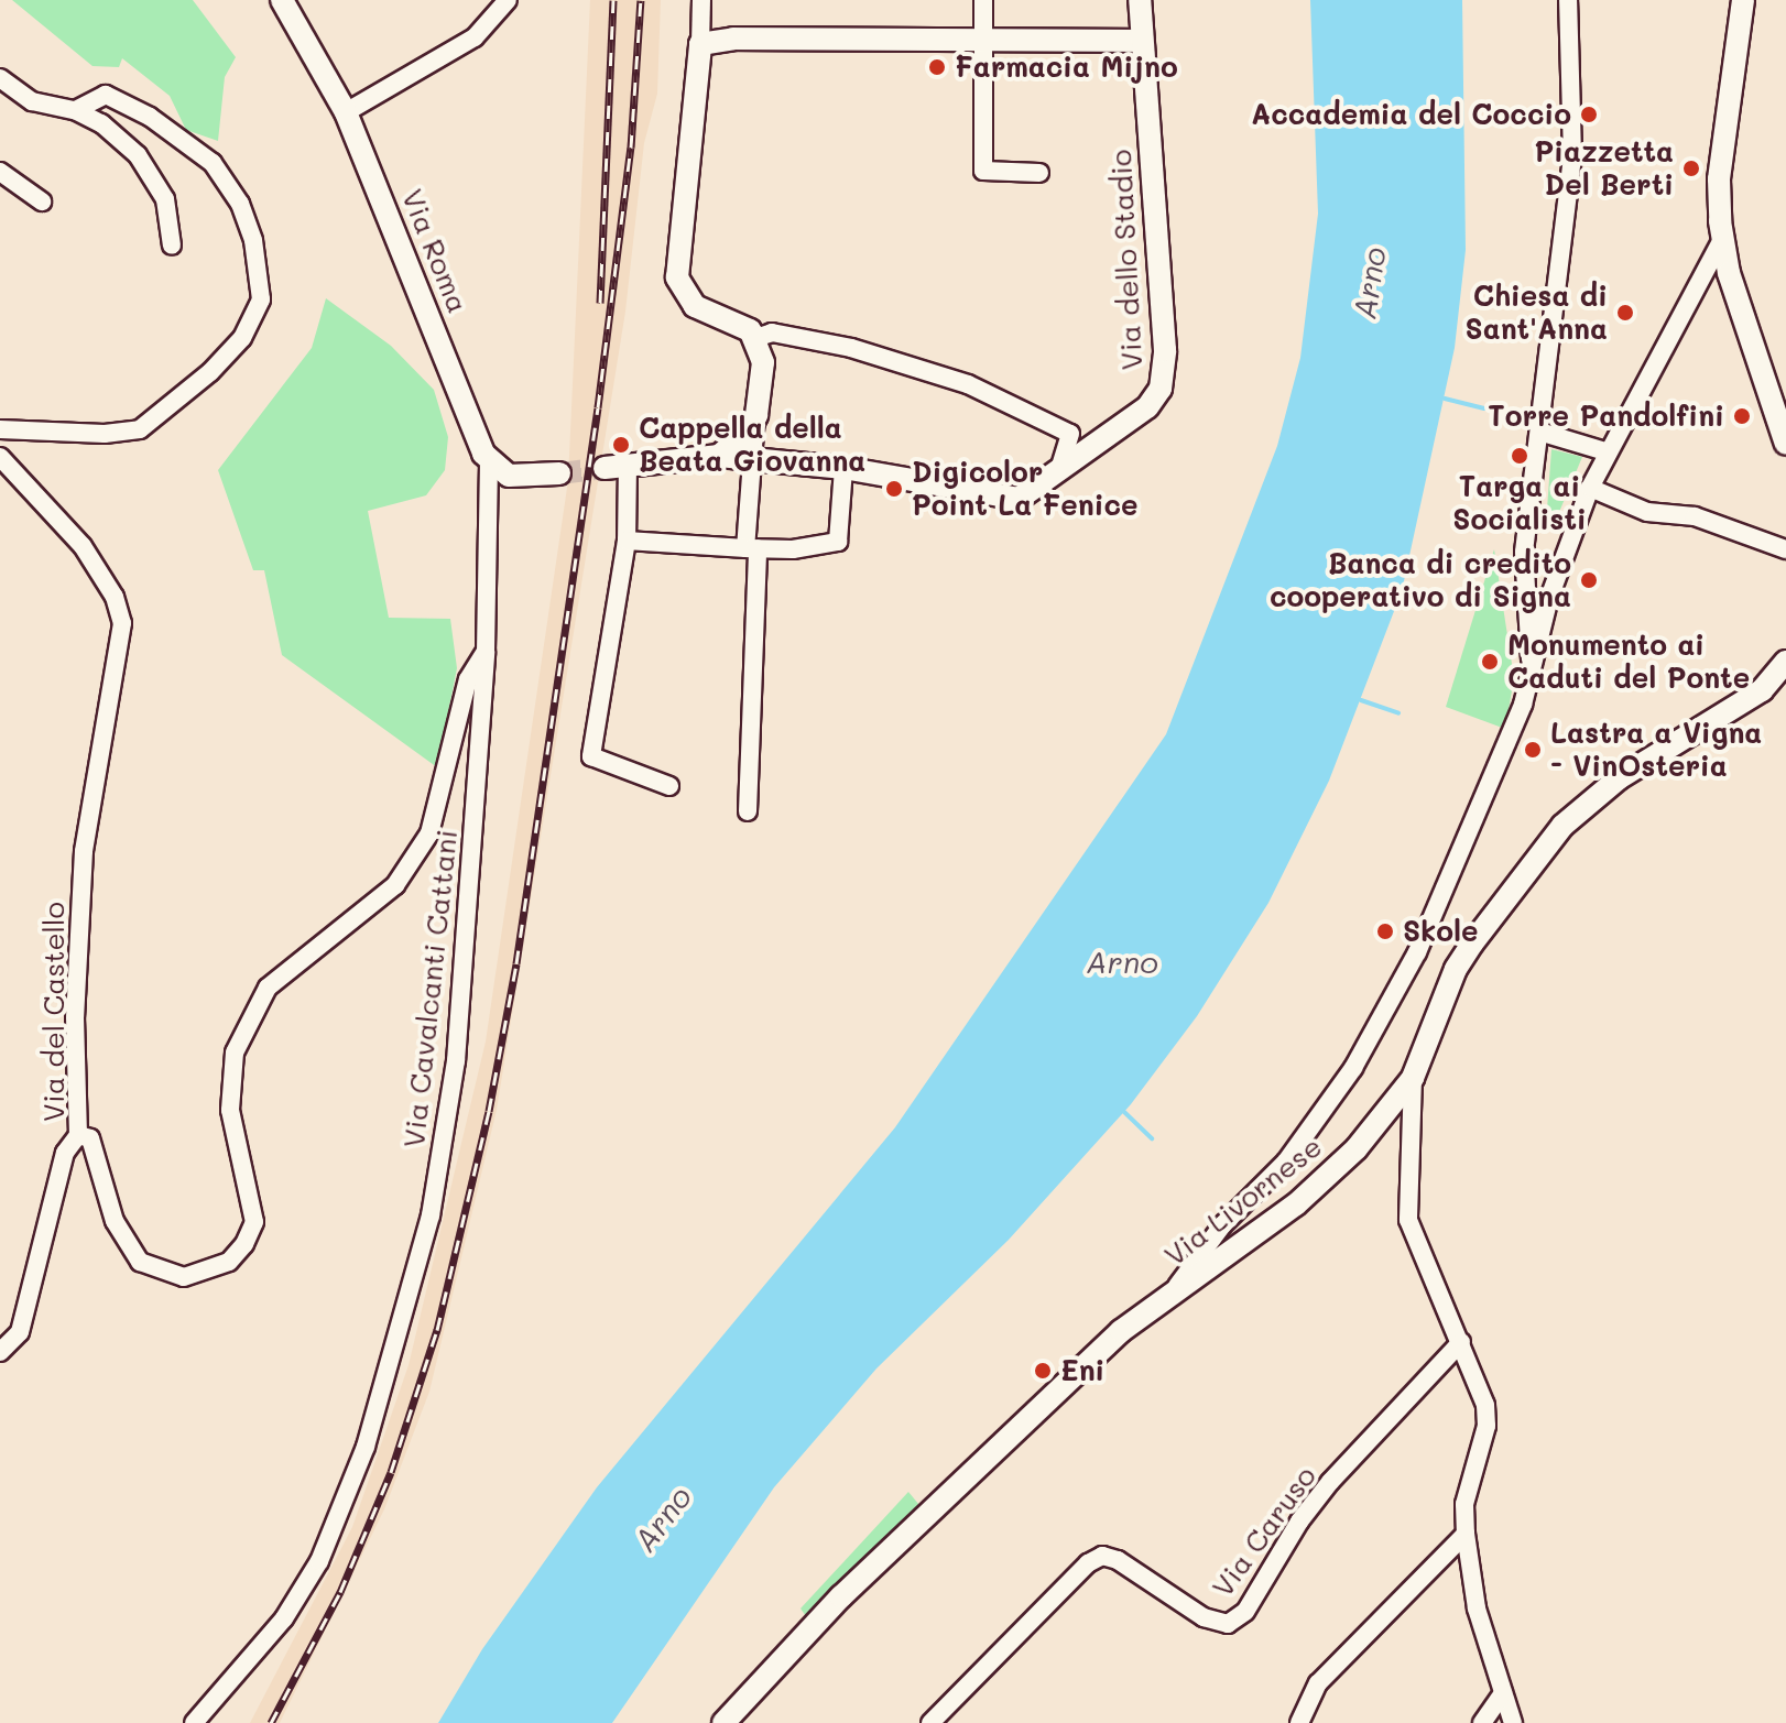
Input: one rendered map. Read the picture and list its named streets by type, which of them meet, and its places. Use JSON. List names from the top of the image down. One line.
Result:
{"streets":{"main road":["Via Roma","Via dello Stadio","Via Livornese"],"street":["Via Cavalcanti Cattani","Via del Castello","Via Caruso"]},"crossings":[["Via Roma","Via Cavalcanti Cattani"],["Via Cavalcanti Cattani","Via del Castello"]],"water":["Arno"],"places":["Farmacia Mijno","Accademia del Coccio","Piazzetta Del Berti","Chiesa di Sant'Anna","Torre Pandolfini","Cappella della Beata Giovanna","Targa ai Socialisti","Digicolor Point La Fenice","Banca di credito cooperativo di Signa","Monumento ai Caduti del Ponte","Lastra a Vigna - VinOsteria","Skole","Eni"]}
